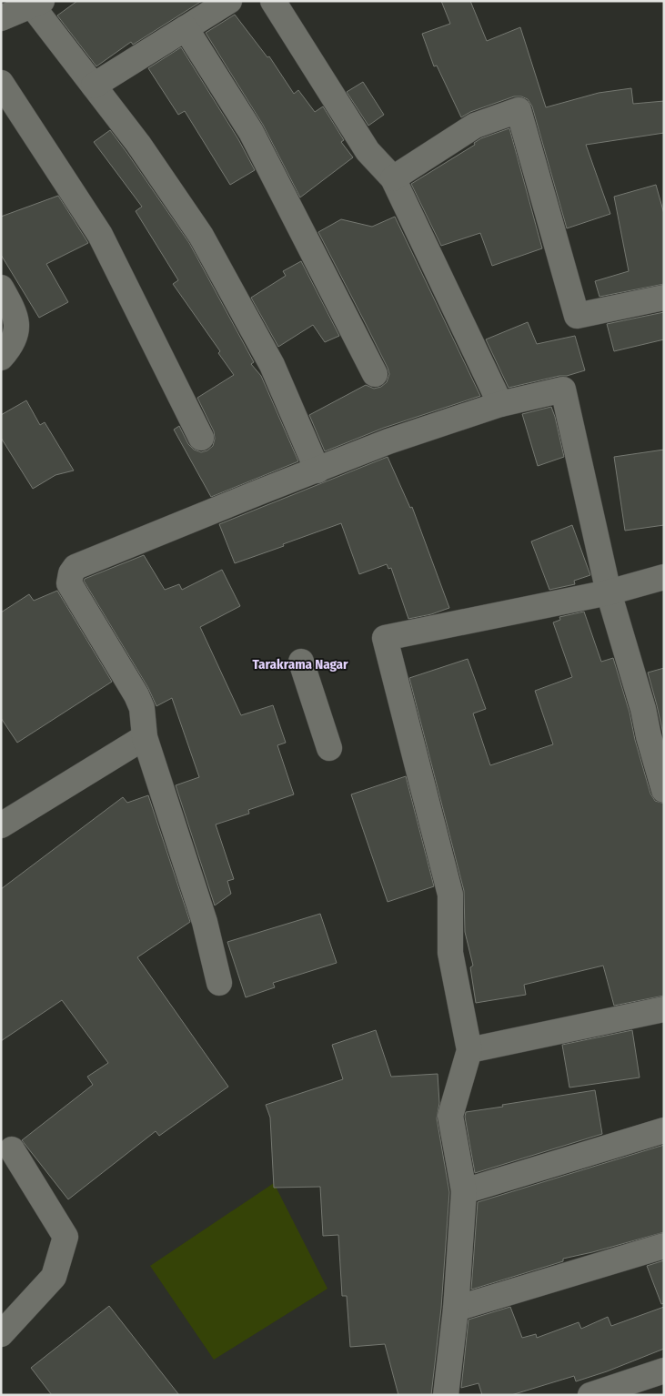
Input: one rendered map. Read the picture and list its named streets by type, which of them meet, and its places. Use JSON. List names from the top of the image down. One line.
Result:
{"districts":["Tarakrama Nagar"]}
